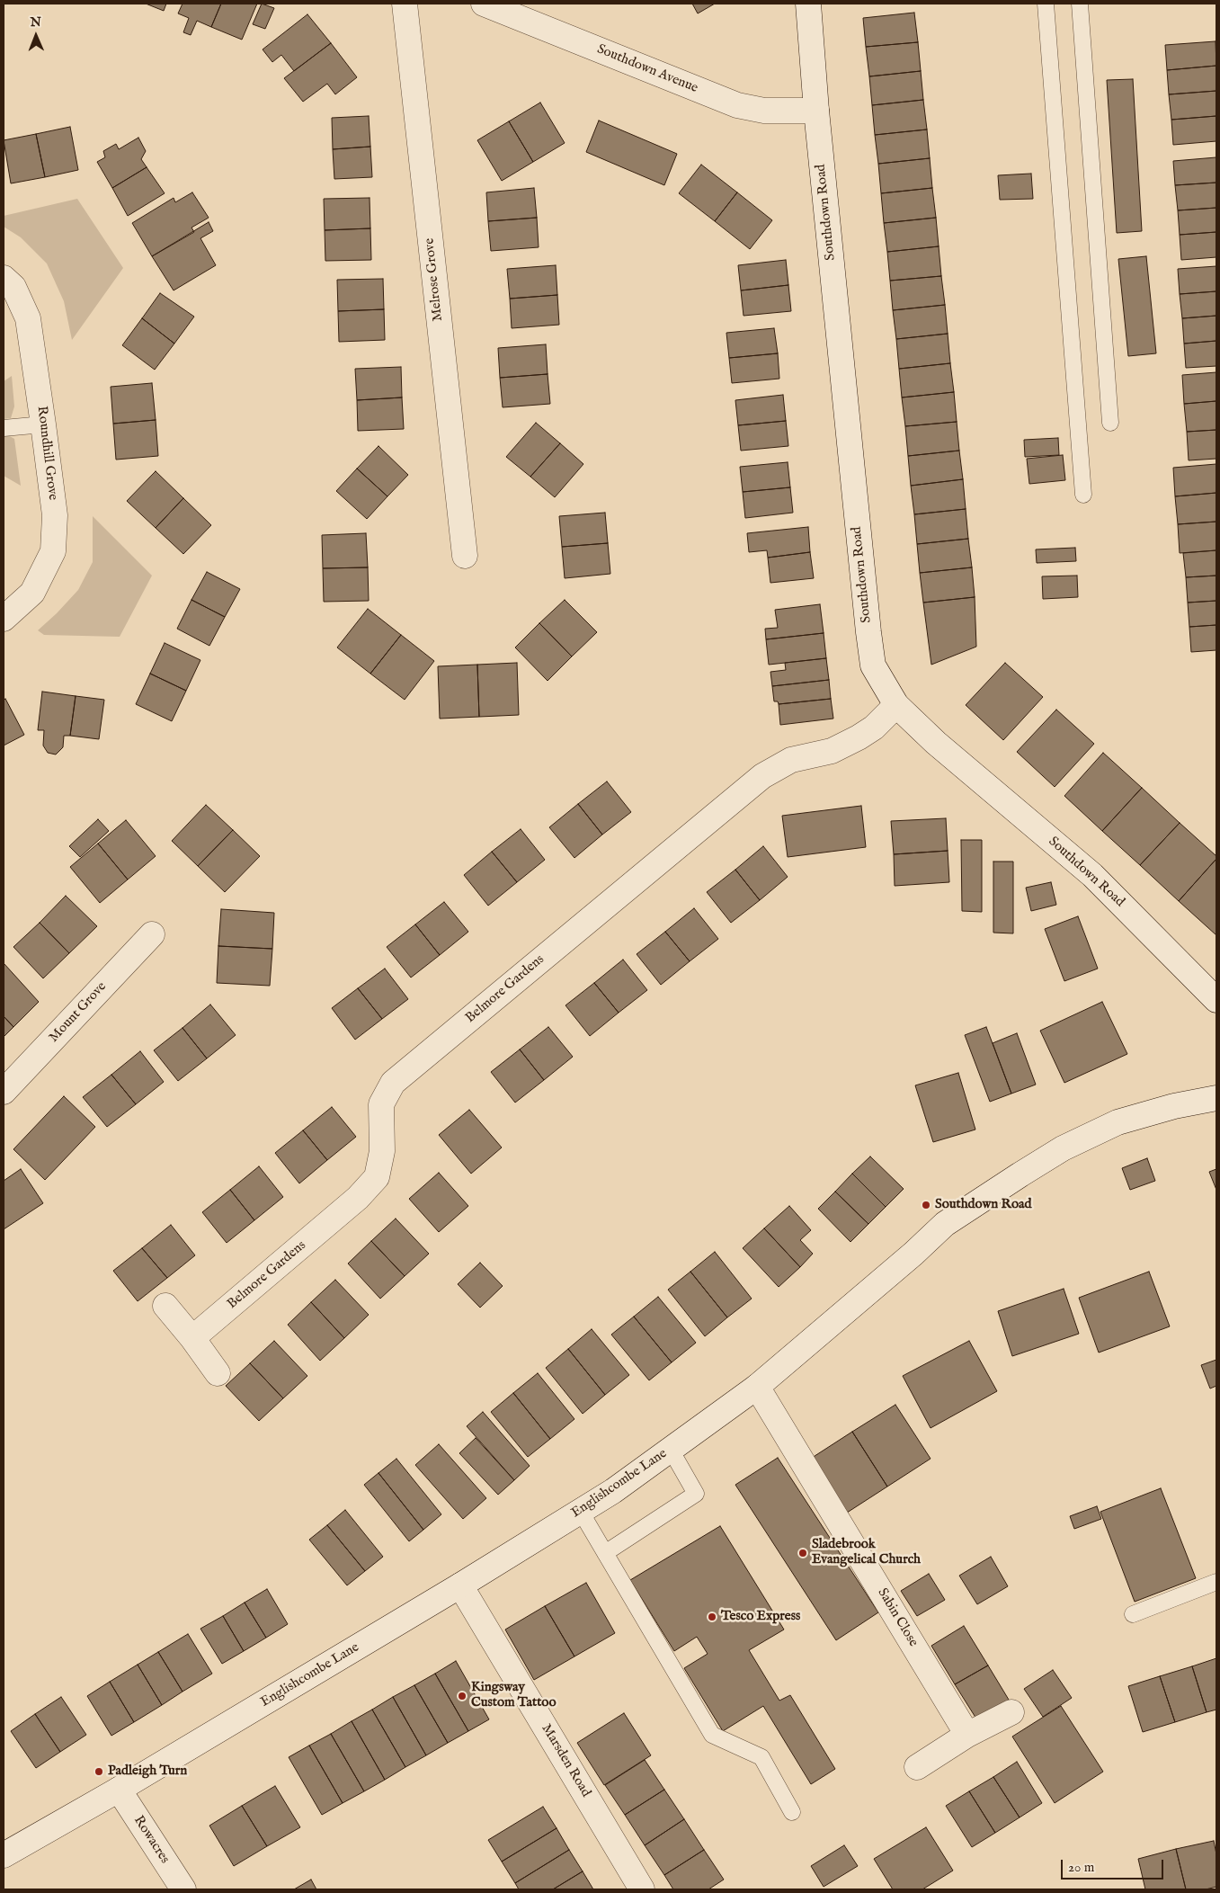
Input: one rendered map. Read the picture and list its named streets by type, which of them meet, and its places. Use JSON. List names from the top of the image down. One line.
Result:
{"streets":{"street":["Southdown Avenue","Southdown Road","Melrose Grove","Roundhill Grove","Belmore Gardens","Mount Grove","Englishcombe Lane","Sabin Close","Marsden Road","Rowacres"]},"crossings":[["Southdown Avenue","Southdown Road"],["Southdown Road","Belmore Gardens"],["Englishcombe Lane","Sabin Close"],["Englishcombe Lane","Marsden Road"],["Englishcombe Lane","Rowacres"]],"places":["Southdown Road","Sladebrook Evangelical Church","Tesco Express","Kingsway Custom Tattoo","Padleigh Turn"],"scale_bar":"20 m","north":"top"}
